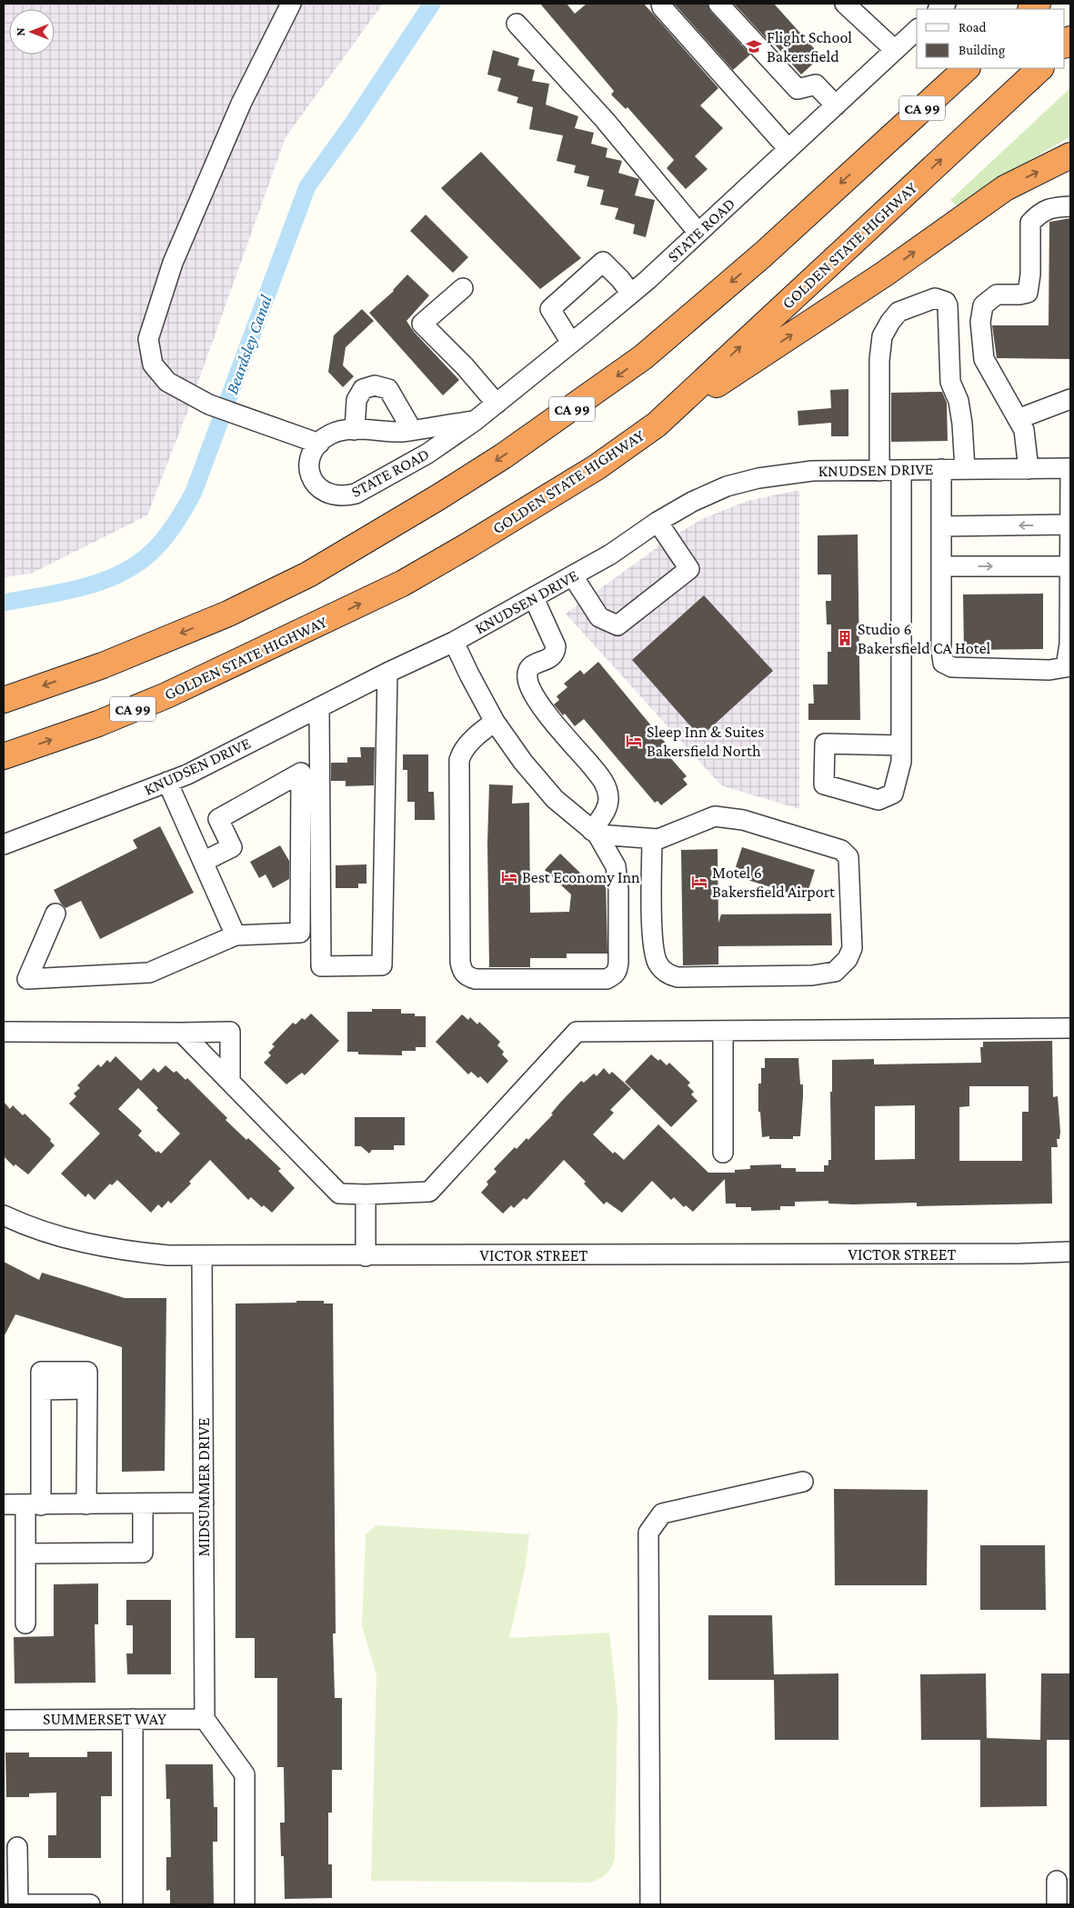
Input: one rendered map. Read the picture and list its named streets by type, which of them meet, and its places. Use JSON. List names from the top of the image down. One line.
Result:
{"streets":{"highway":["CA 99","GOLDEN STATE HIGHWAY"],"street":["STATE ROAD","KNUDSEN DRIVE","VICTOR STREET","MIDSUMMER DRIVE","SUMMERSET WAY"]},"crossings":[["VICTOR STREET","MIDSUMMER DRIVE"],["MIDSUMMER DRIVE","SUMMERSET WAY"]],"water":["Beardsley Canal"],"places":{"school or university":["Flight School Bakersfield"],"building":["Studio 6 Bakersfield CA Hotel"],"hotel":["Sleep Inn & Suites Bakersfield North","Best Economy Inn","Motel 6 Bakersfield Airport"]},"legend":["Road","Building"],"north":"left"}
